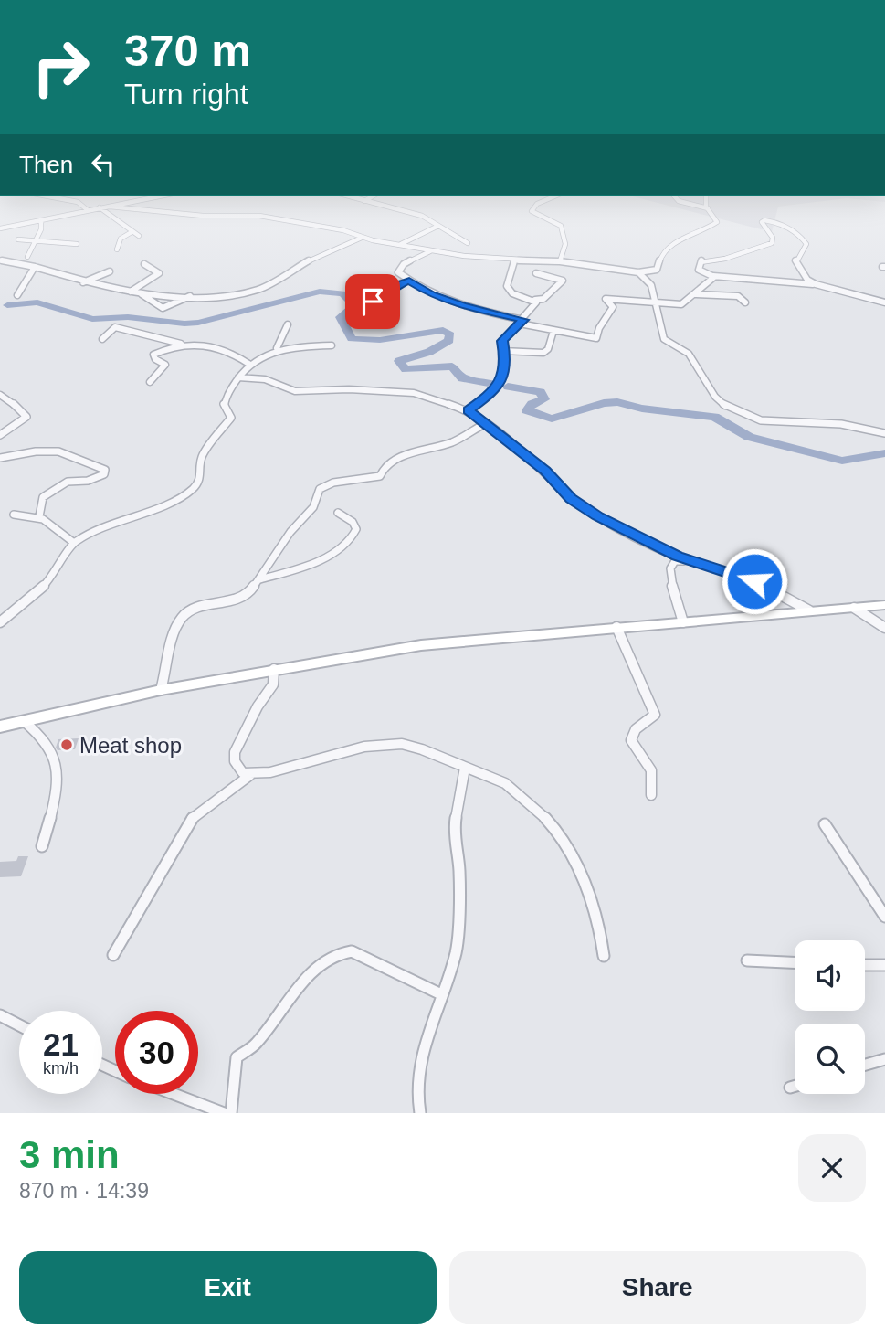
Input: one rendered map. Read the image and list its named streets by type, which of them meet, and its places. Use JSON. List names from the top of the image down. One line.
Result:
{"places":["Meat shop"],"page":{"turn":["370 m","Turn right"],"then":"Then","speed":"21 km/h","limit":"30","heading":["3 min","870 m · 14:39"],"buttons":["Exit","Share"]}}
